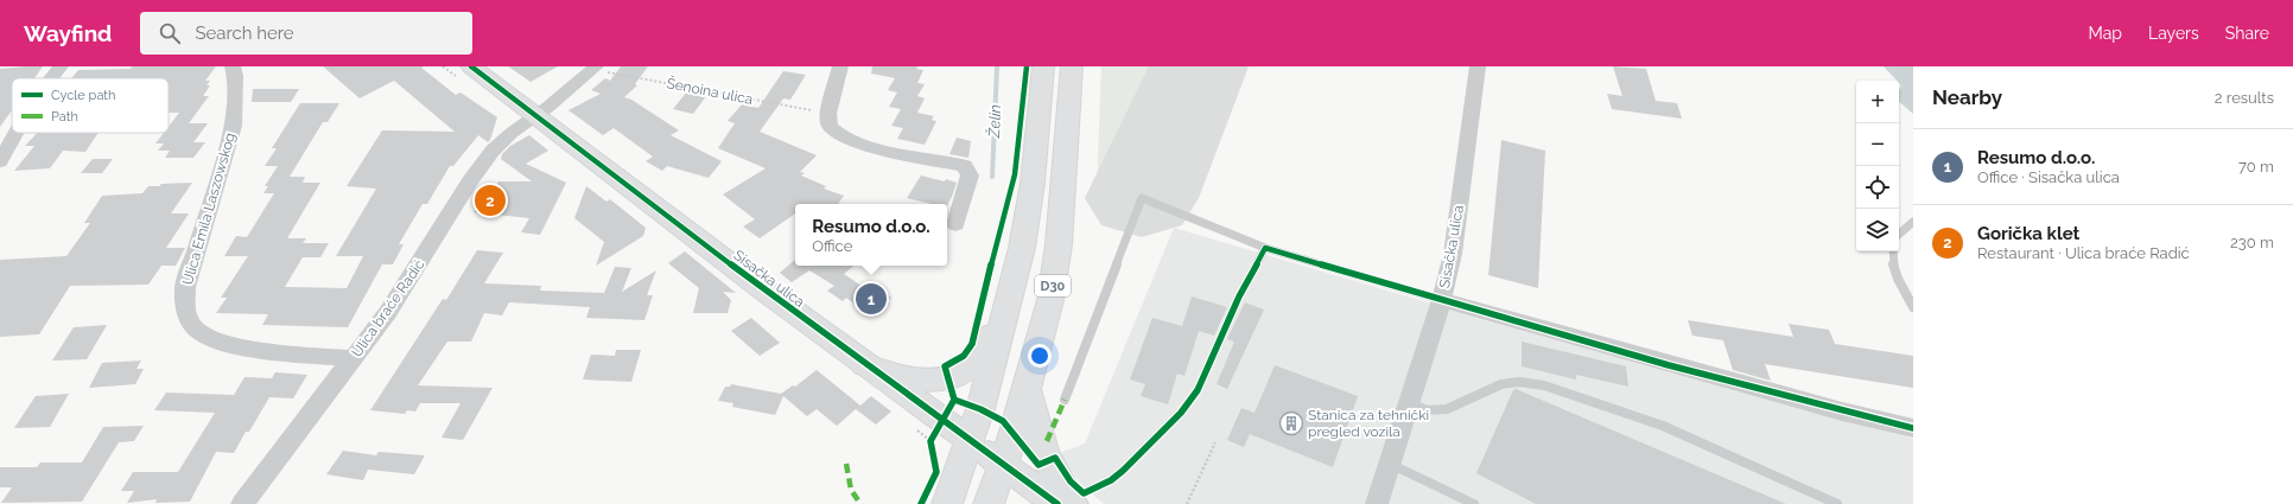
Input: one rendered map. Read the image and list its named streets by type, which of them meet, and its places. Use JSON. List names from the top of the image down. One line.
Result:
{"streets":{"main road":["Sisačka ulica","D30"],"street":["Ulica Emila Laszowskog","Ulica braće Radić"],"path":["Šenoina ulica"]},"crossings":[["Šenoina ulica","Ulica braće Radić"],["Ulica Emila Laszowskog","Ulica braće Radić"],["Sisačka ulica","D30"],["Sisačka ulica","Ulica braće Radić"]],"water":["Želin"],"places":{"building":["Stanica za tehnički pregled vozila"]},"legend":["Cycle path","Path"],"page":{"header":"Wayfind","search":"Search here","nav":["Map","Layers","Share"],"heading":["Nearby","2 results"],"map_buttons":["+","−"],"list":[{"mark":"1","name":"Resumo d.o.o.","note":"Office · Sisačka ulica","value":"70 m"},{"mark":"2","name":"Gorička klet","note":"Restaurant · Ulica braće Radić","value":"230 m"}],"pins":["2","1"],"popup":["Resumo d.o.o.","Office"]}}
